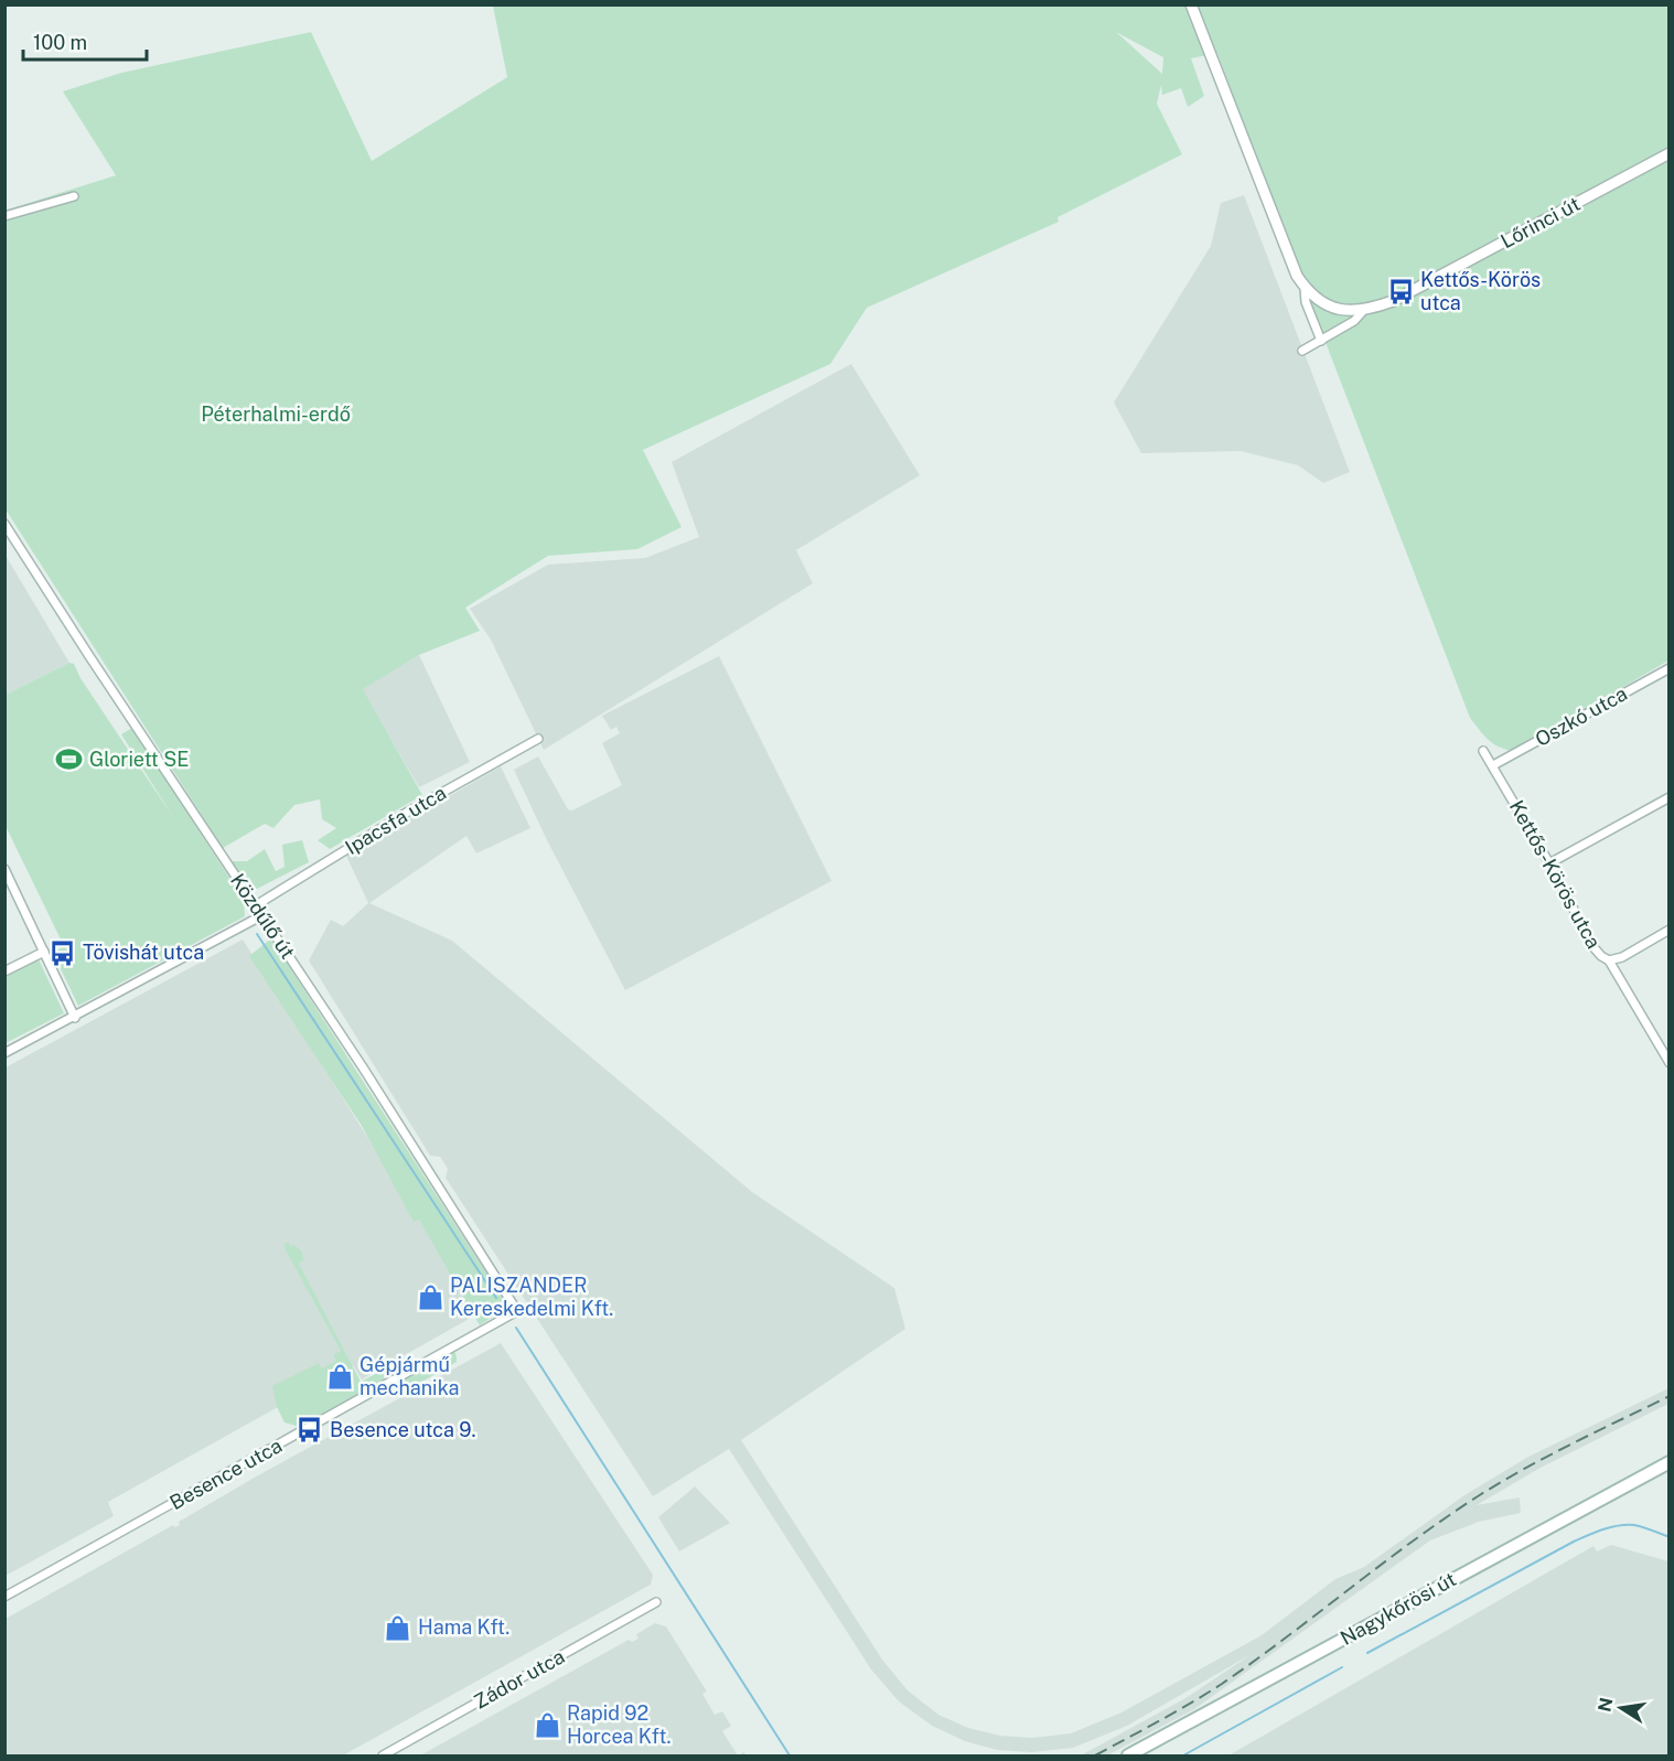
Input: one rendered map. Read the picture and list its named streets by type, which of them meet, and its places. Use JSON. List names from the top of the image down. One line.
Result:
{"streets":{"main road":["Nagykőrösi út"],"street":["Lőrinci út","Oszkó utca","Ipacsfa utca","Kettős-Körös utca","Közdűlő út","Besence utca","Zádor utca"]},"crossings":[["Oszkó utca","Kettős-Körös utca"],["Ipacsfa utca","Közdűlő út"],["Közdűlő út","Besence utca"]],"parks":["Péterhalmi-erdő"],"places":{"bus stop":["Kettős-Körös utca","Tövishát utca","Besence utca 9."],"sports":["Gloriett SE"],"shop":["PALISZANDER Kereskedelmi Kft.","Gépjármű mechanika","Hama Kft.","Rapid 92 Horcea Kft."]},"scale_bar":"100 m","north":"left"}
